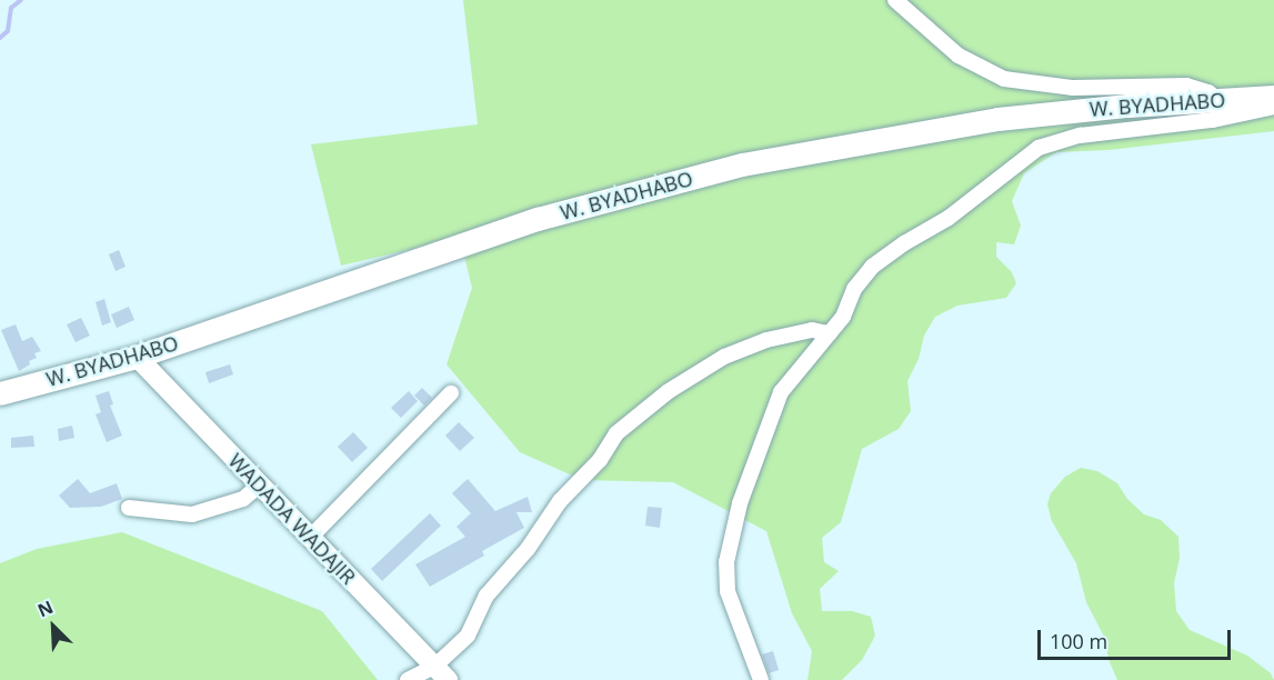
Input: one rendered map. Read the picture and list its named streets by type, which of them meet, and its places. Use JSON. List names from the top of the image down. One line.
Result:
{"streets":{"main road":["W. BYADHABO"],"street":["WADADA WADAJIR"]},"crossings":[["W. BYADHABO","WADADA WADAJIR"]],"scale_bar":"100 m","north":"top left"}
